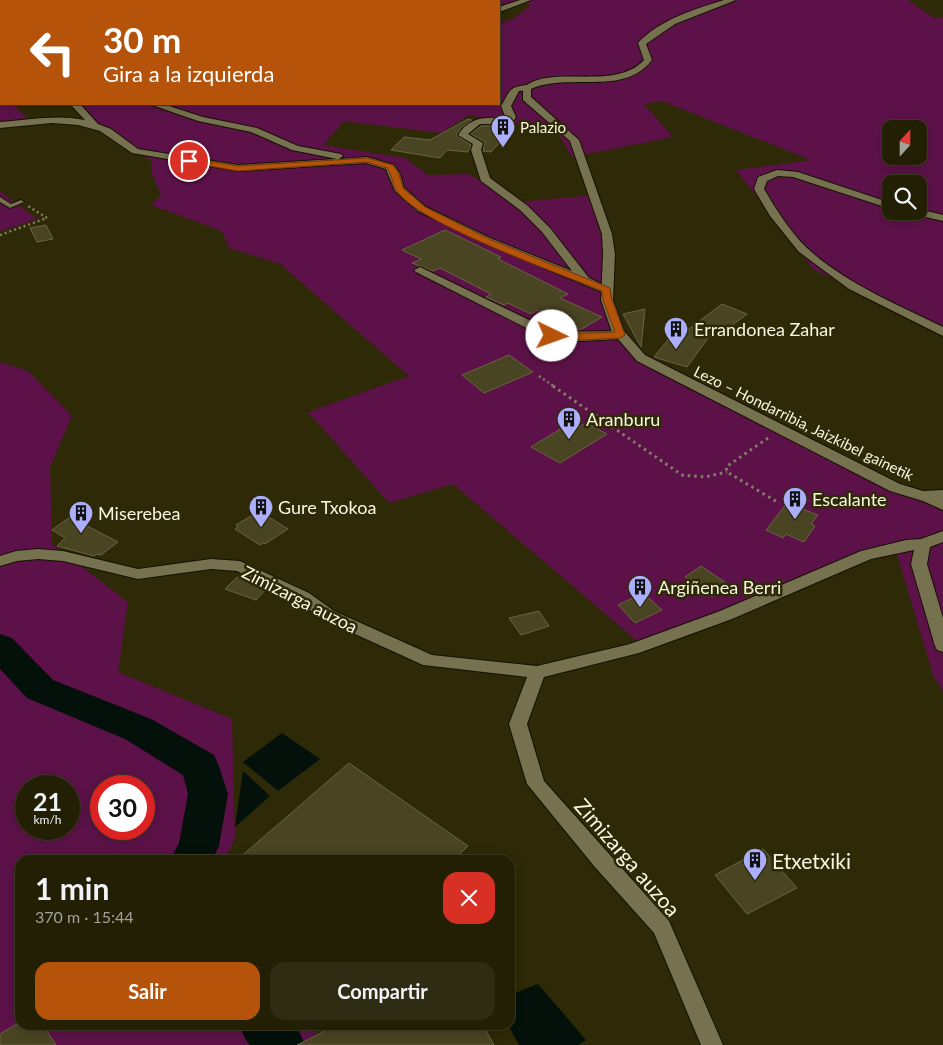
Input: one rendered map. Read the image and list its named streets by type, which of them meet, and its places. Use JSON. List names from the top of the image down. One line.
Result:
{"streets":{"street":["Lezo – Hondarribia, Jaizkibel gainetik","Zimizarga auzoa"]},"places":{"building":["Palazio","Errandonea Zahar","Aranburu","Escalante","Gure Txokoa","Miserebea","Argiñenea Berri","Etxetxiki"]},"north":"top","page":{"turn":["30 m","Gira a la izquierda"],"speed":"21 km/h","limit":"30","heading":["1 min","370 m · 15:44"],"buttons":["Salir","Compartir"]}}
